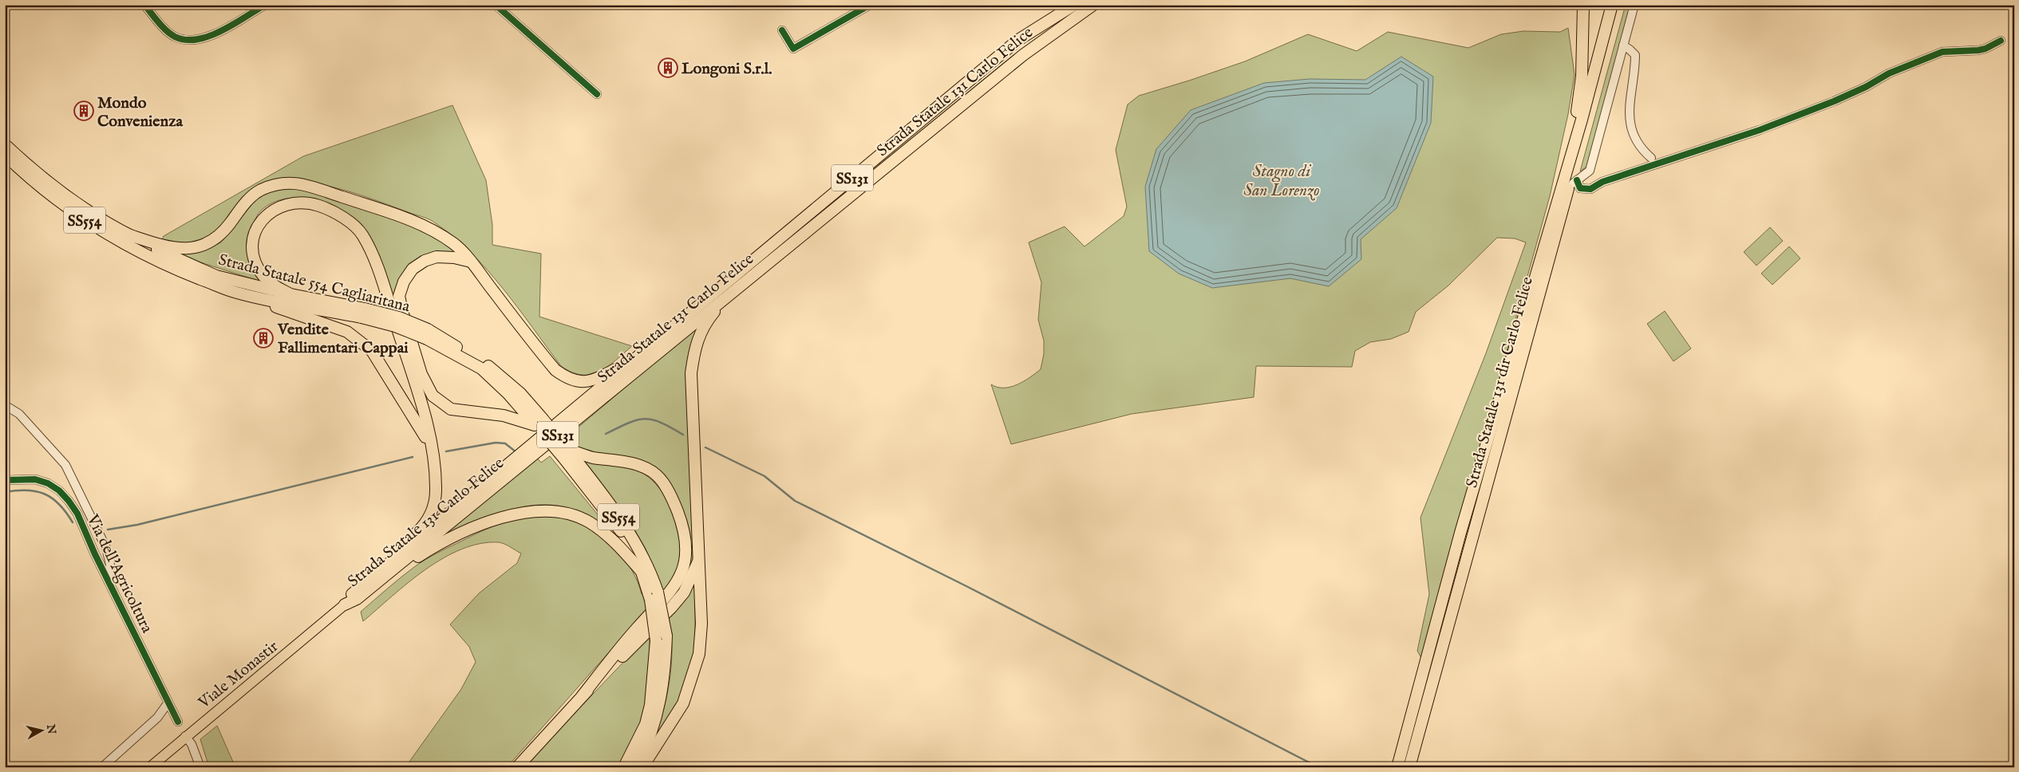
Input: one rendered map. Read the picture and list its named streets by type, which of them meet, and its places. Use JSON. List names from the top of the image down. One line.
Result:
{"streets":{"highway":["Strada Statale 131 Carlo Felice","SS131","SS554","Strada Statale 554 Cagliaritana","Strada Statale 131 dir Carlo Felice"],"main road":["Viale Monastir"],"street":["Via dell'Agricoltura"]},"crossings":[["Strada Statale 131 Carlo Felice","Viale Monastir"]],"water":["Stagno di San Lorenzo"],"places":{"building":["Longoni S.r.l.","Mondo Convenienza","Vendite Fallimentari Cappai"]},"north":"right"}
